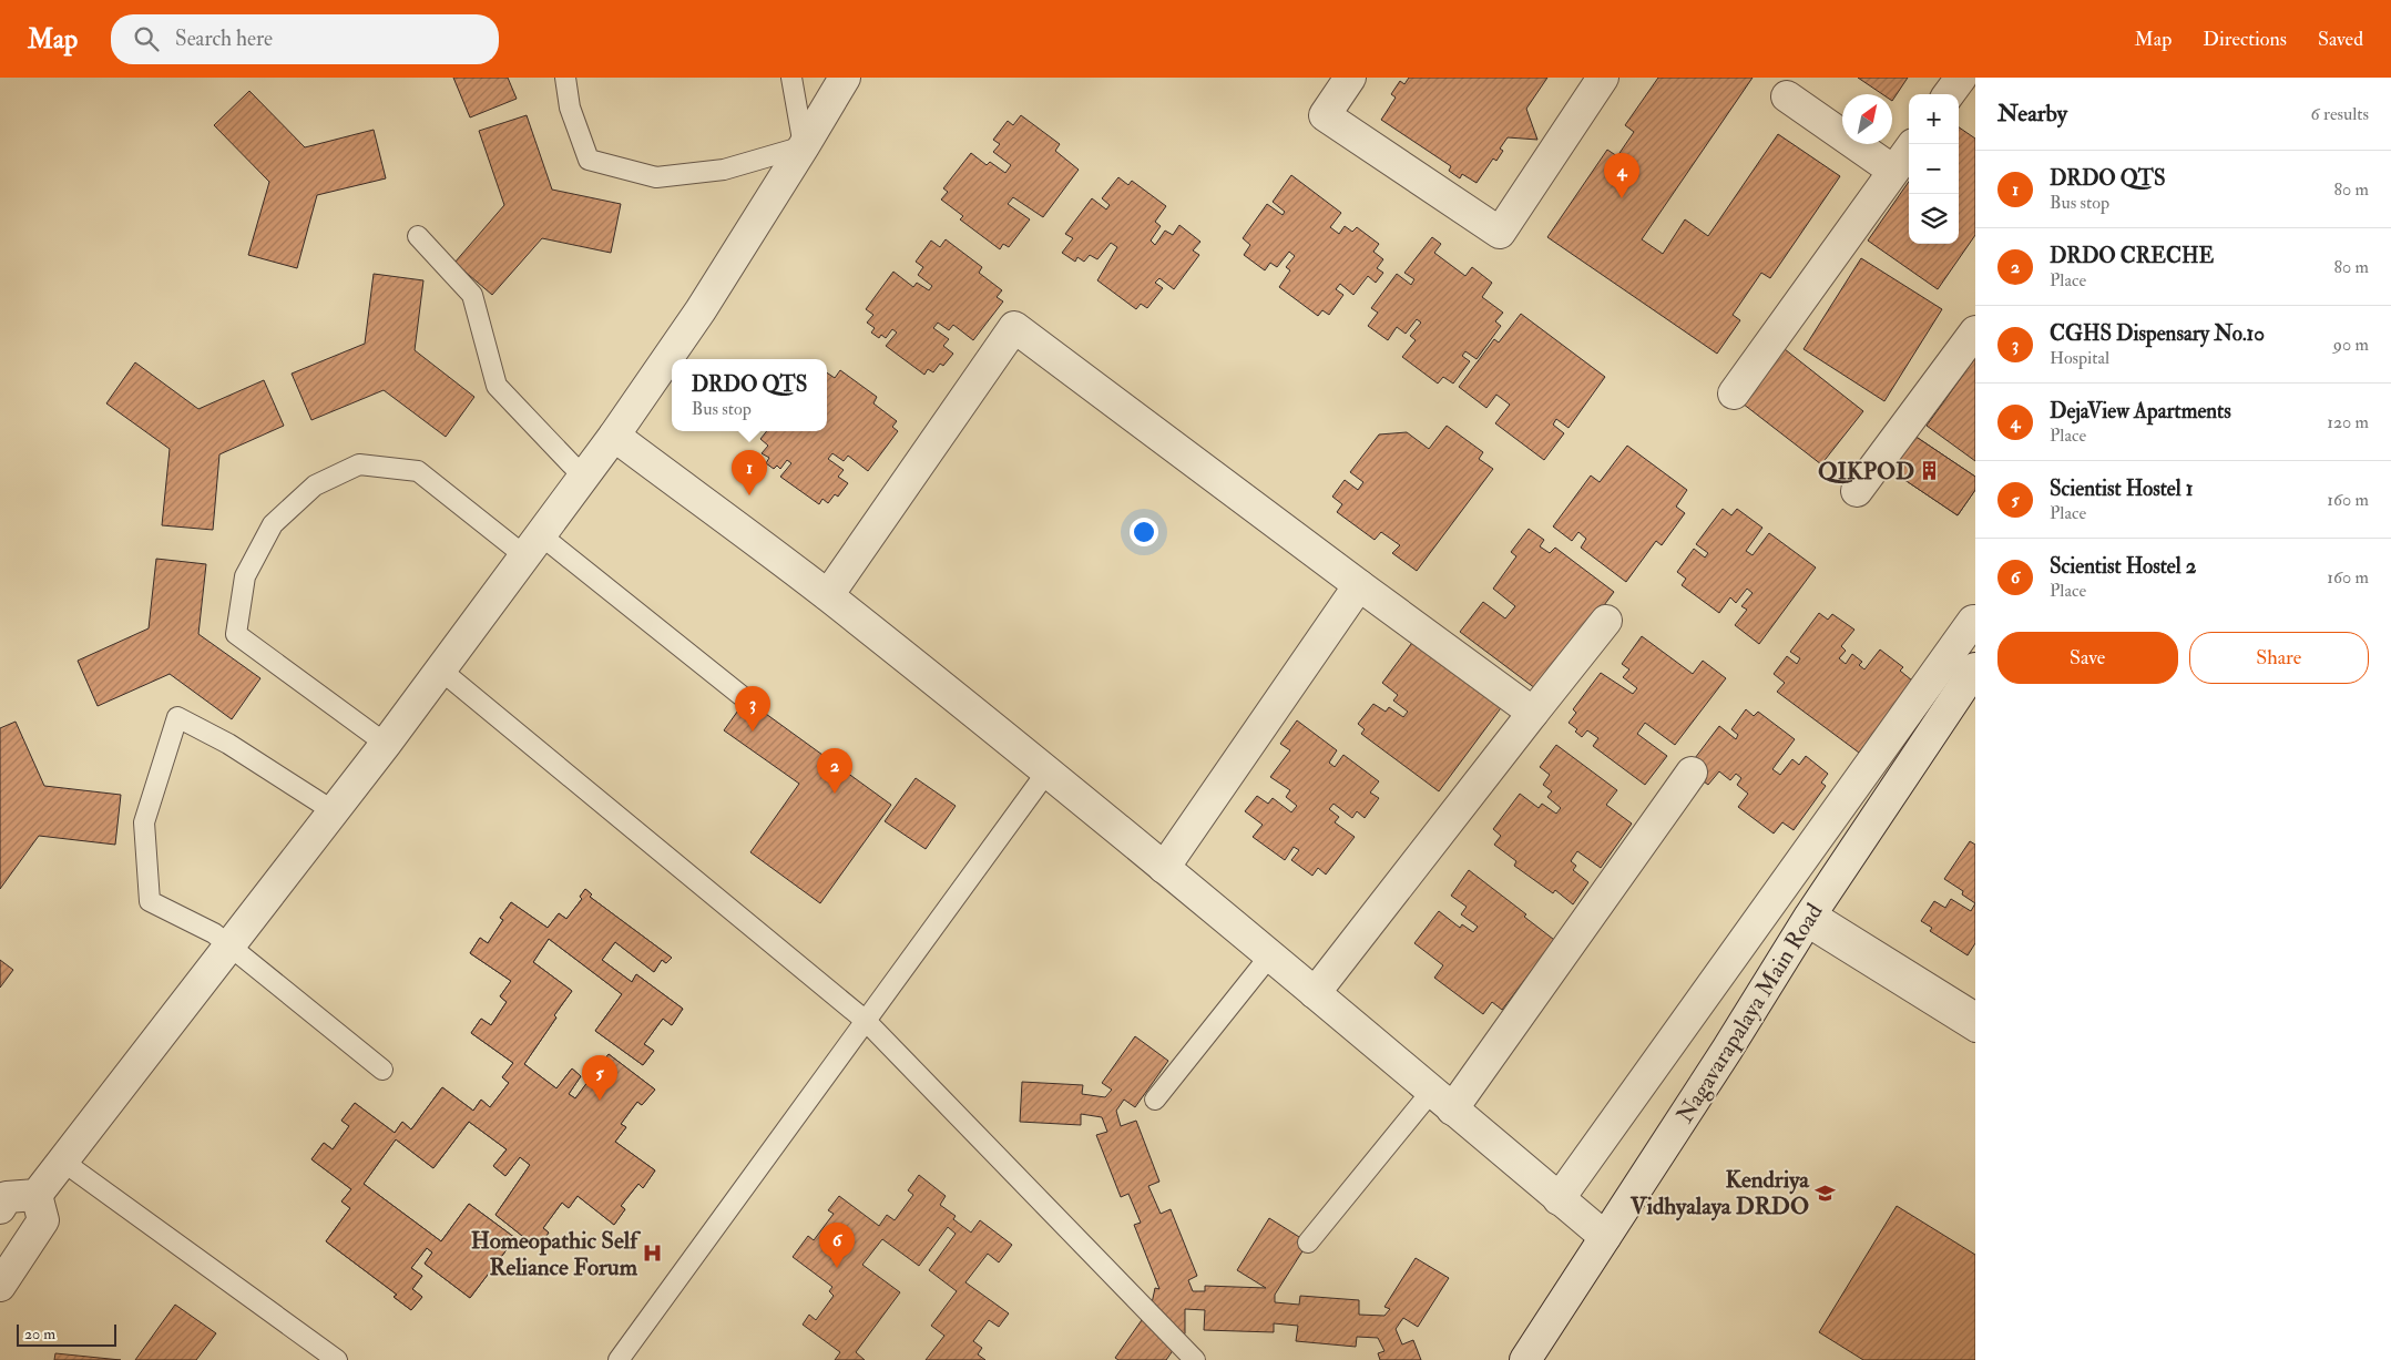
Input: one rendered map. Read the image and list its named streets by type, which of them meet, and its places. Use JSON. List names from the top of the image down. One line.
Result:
{"streets":{"street":["Nagavarapalaya Main Road"]},"places":{"building":["QIKPOD"],"school or university":["Kendriya Vidhyalaya DRDO"],"hospital":["Homeopathic Self Reliance Forum"]},"scale_bar":"20 m","north":"top right","page":{"header":"Map","search":"Search here","nav":["Map","Directions","Saved"],"heading":["Nearby","6 results"],"map_buttons":["+","−"],"list":[{"mark":"1","name":"DRDO QTS","note":"Bus stop","value":"80 m"},{"mark":"2","name":"DRDO CRECHE","note":"Place","value":"80 m"},{"mark":"3","name":"CGHS Dispensary No.10","note":"Hospital","value":"90 m"},{"mark":"4","name":"DejaView Apartments","note":"Place","value":"120 m"},{"mark":"5","name":"Scientist Hostel 1","note":"Place","value":"160 m"},{"mark":"6","name":"Scientist Hostel 2","note":"Place","value":"160 m"}],"pins":["4","1","3","2","5","6"],"popup":["DRDO QTS","Bus stop"],"buttons":["Save","Share"],"scale":"20 m"}}
